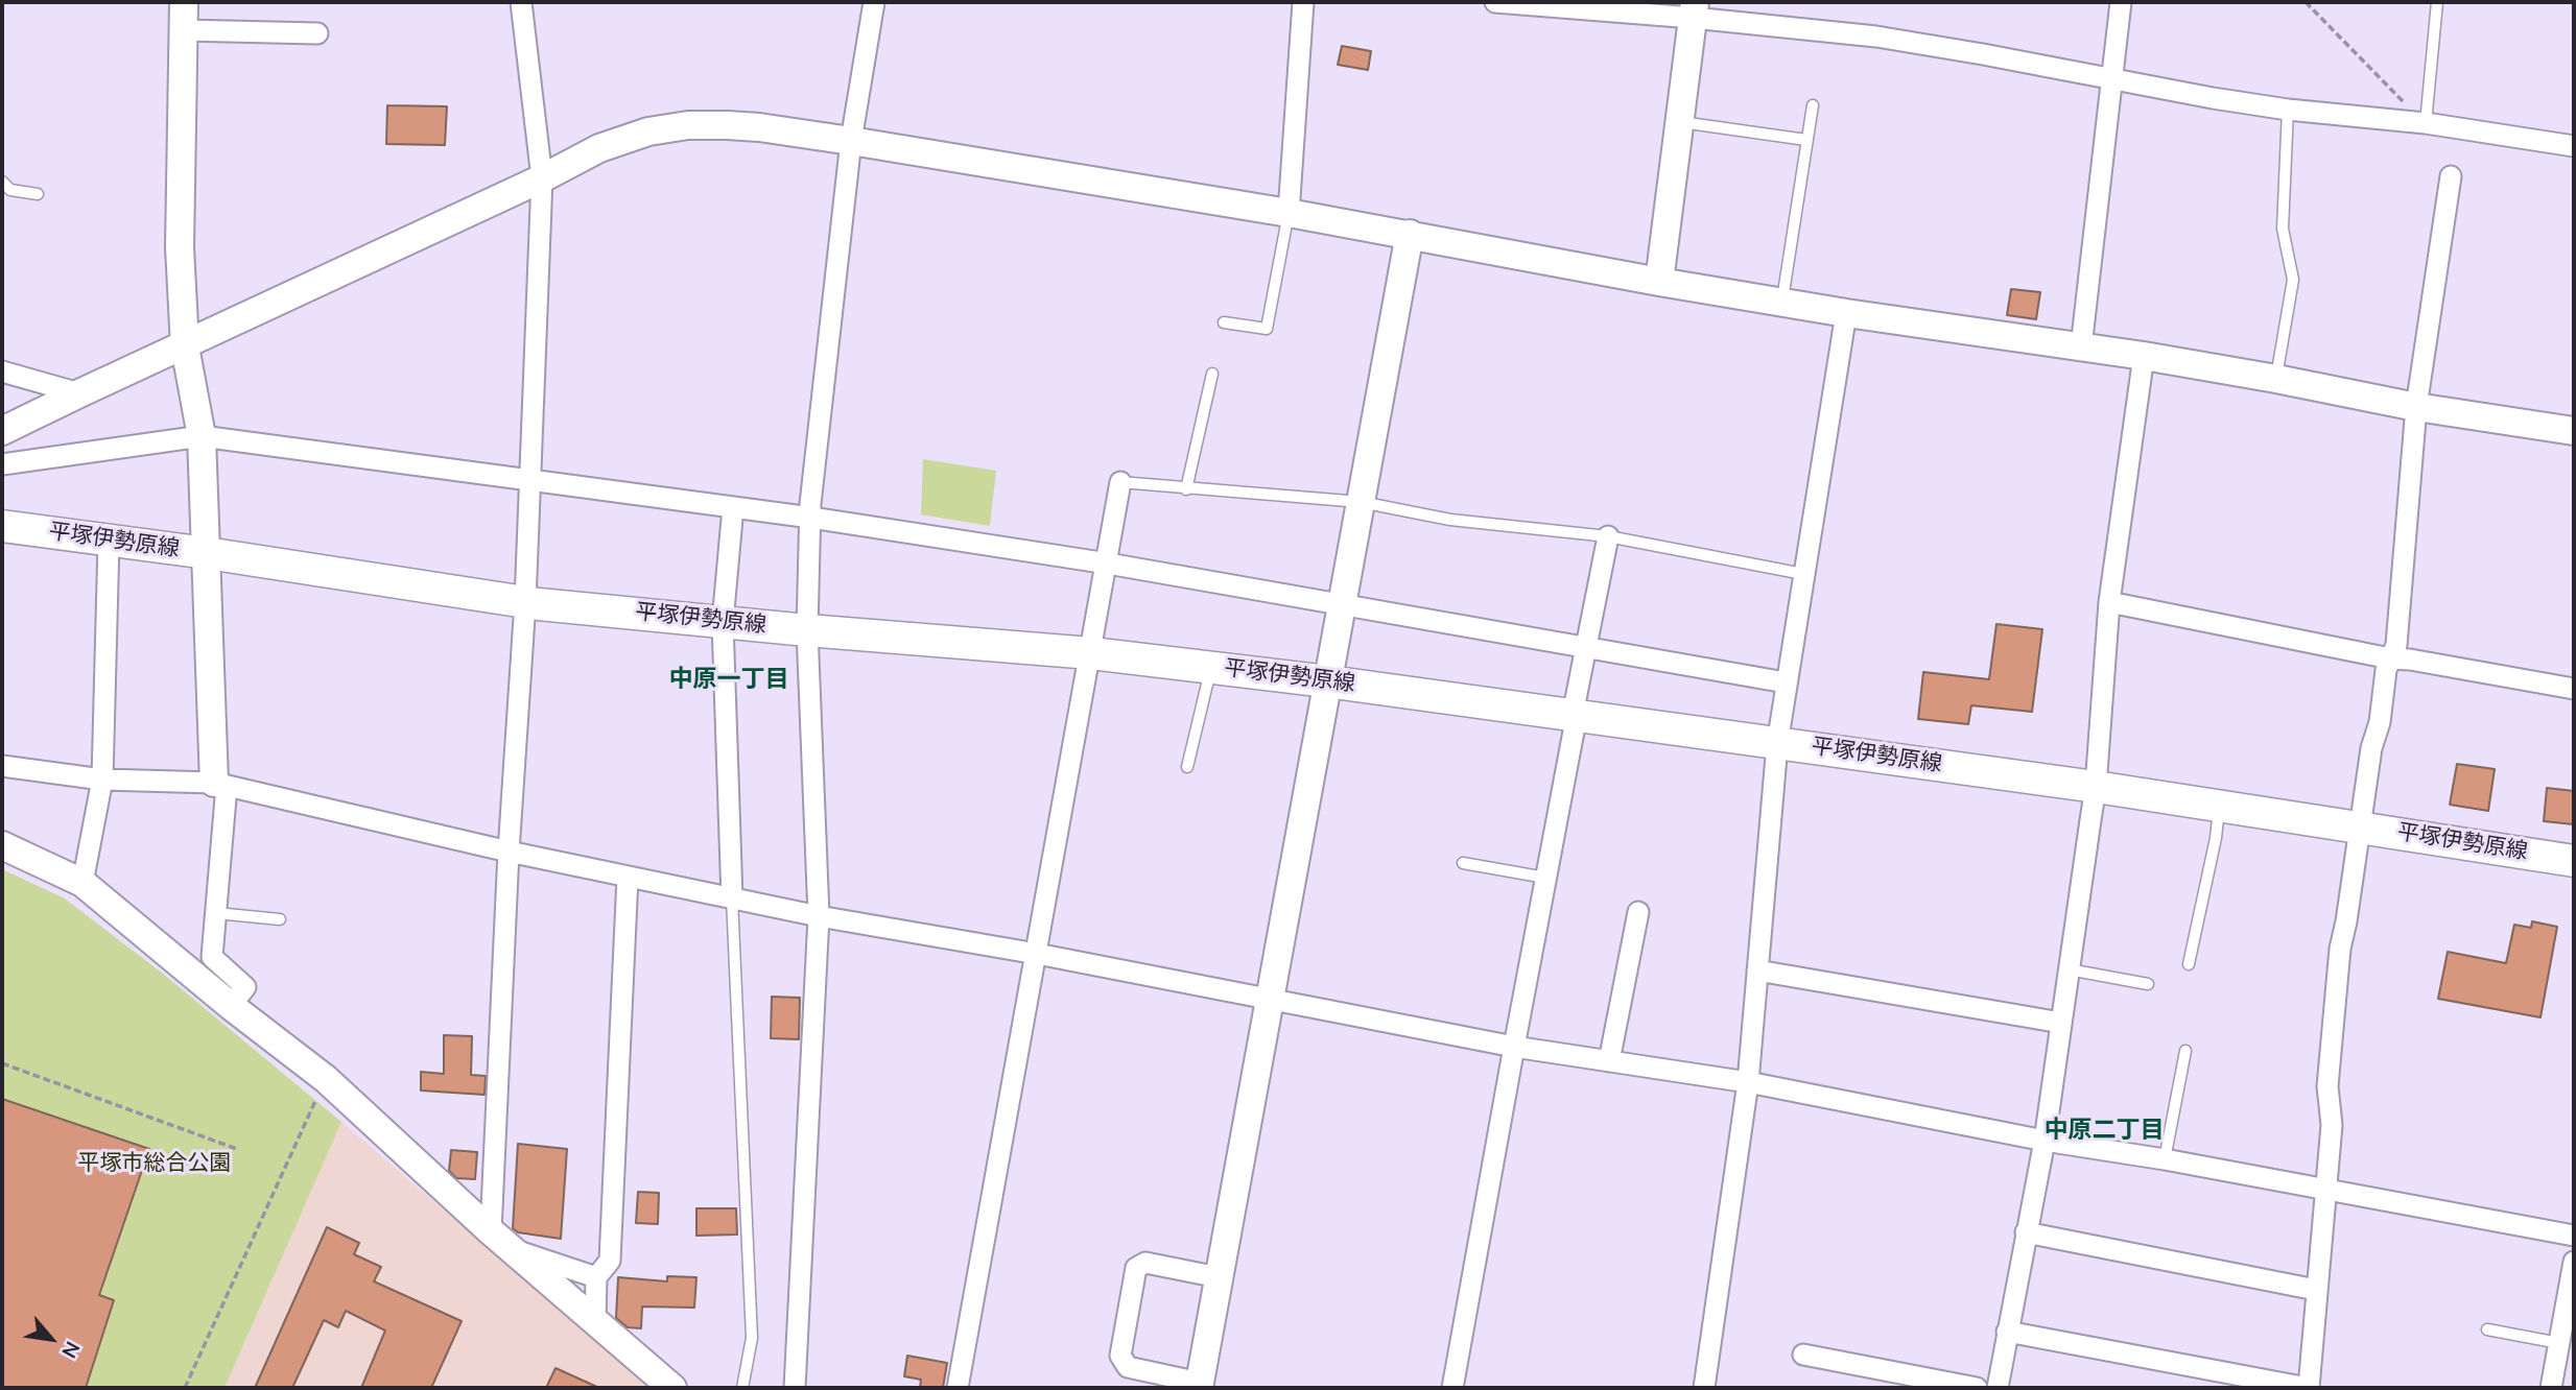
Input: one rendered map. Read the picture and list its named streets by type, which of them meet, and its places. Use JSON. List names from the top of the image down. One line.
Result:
{"streets":{"main road":["平塚伊勢原線"]},"districts":["中原一丁目","中原二丁目"],"parks":["平塚市総合公園"],"north":"bottom right"}
